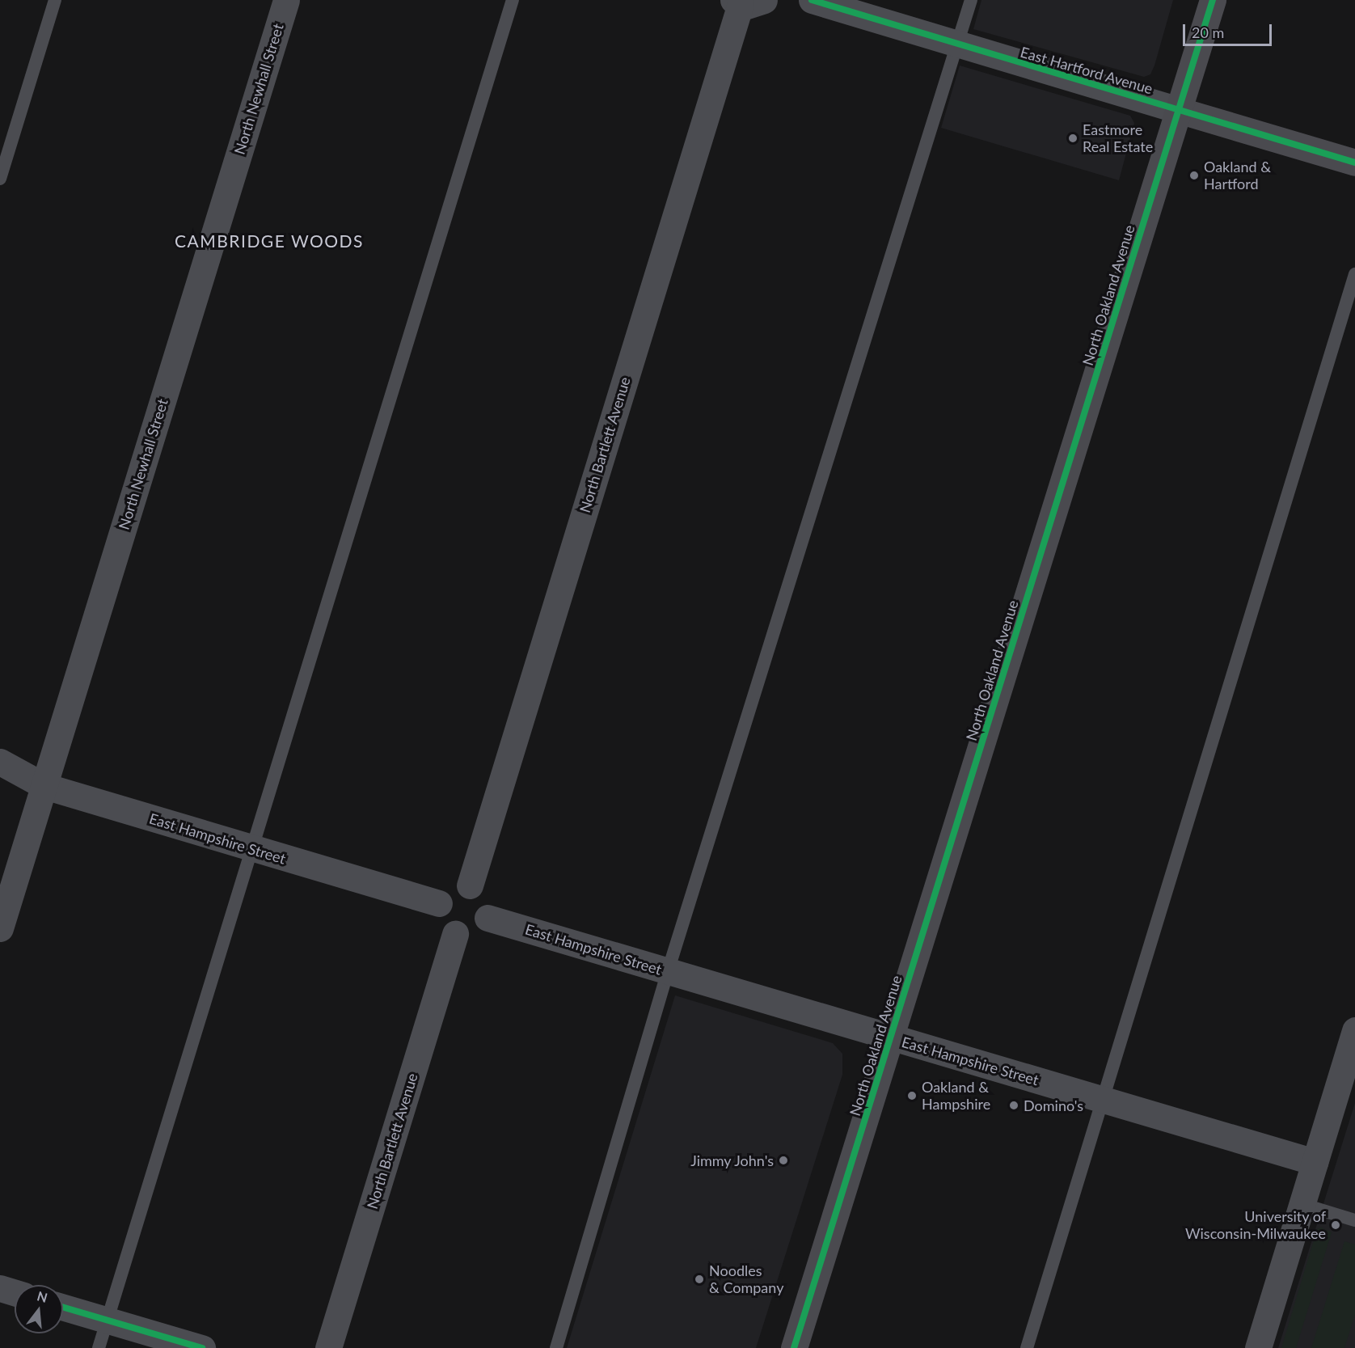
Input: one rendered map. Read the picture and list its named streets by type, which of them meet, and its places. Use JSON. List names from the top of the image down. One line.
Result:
{"streets":{"main road":["East Hartford Avenue","North Oakland Avenue"],"street":["North Newhall Street","North Bartlett Avenue","East Hampshire Street"]},"crossings":[["East Hartford Avenue","North Oakland Avenue"],["North Newhall Street","East Hampshire Street"],["North Oakland Avenue","East Hampshire Street"],["North Bartlett Avenue","East Hampshire Street"]],"districts":["CAMBRIDGE WOODS"],"places":["Eastmore Real Estate","Oakland & Hartford","Oakland & Hampshire","Domino's","Jimmy John's","University of Wisconsin-Milwaukee","Noodles & Company"],"scale_bar":"20 m","north":"top"}
